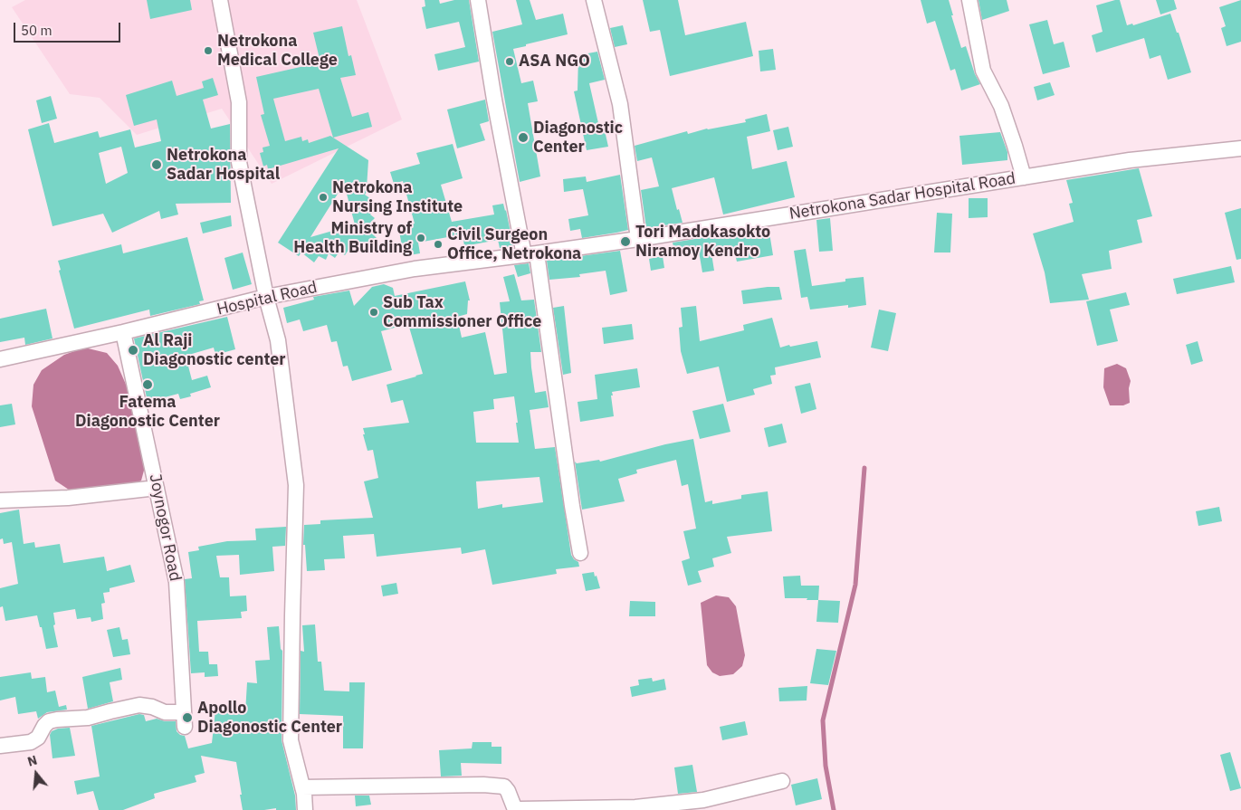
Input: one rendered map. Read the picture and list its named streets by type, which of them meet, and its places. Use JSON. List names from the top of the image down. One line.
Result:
{"streets":{"street":["Netrokona Sadar Hospital Road","Hospital Road","Joynogor Road"]},"crossings":[["Netrokona Sadar Hospital Road","Hospital Road"],["Hospital Road","Joynogor Road"]],"places":["Netrokona Medical College","ASA NGO","Diagonostic Center","Netrokona Sadar Hospital","Netrokona Nursing Institute","Ministry of Health Building","Tori Madokasokto Niramoy Kendro","Civil Surgeon Office, Netrokona","Sub Tax Commissioner Office","Al Raji Diagonostic center","Fatema Diagonostic Center","Apollo Diagonostic Center"],"scale_bar":"50 m","north":"top"}
